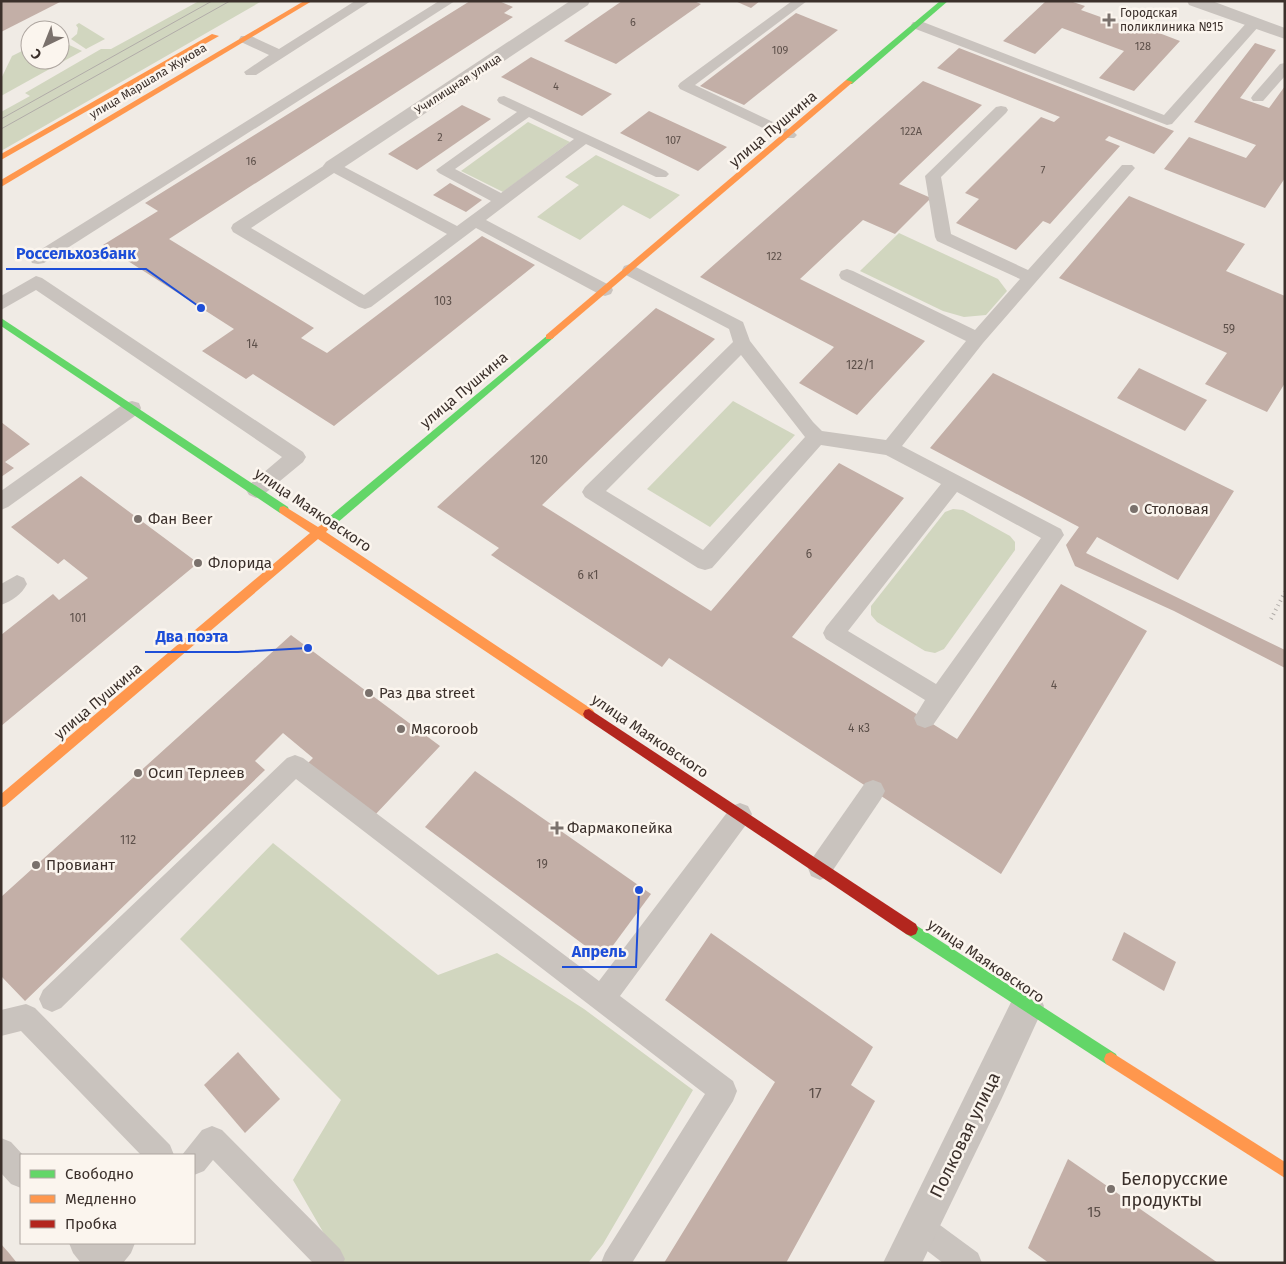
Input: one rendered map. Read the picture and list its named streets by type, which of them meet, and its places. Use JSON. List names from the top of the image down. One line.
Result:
{"streets":{"main road":["улица Маршала Жукова","улица Пушкина","улица Маяковского"],"street":["Училищная улица","Полковая улица"]},"crossings":[["улица Пушкина","улица Маяковского"],["улица Маяковского","Полковая улица"]],"places":{"health":["Городская поликлиника №15","Фармакопейка"],"other":["Россельхозбанк","Столовая","Фан Beer","Флорида","Два поэта","Раз два street","Мясоroob","Осип Терлеев","Провиант","Апрель","Белорусские продукты"]},"house_numbers":["6","128","109","4","122А","2","107","16","7","122","103","59","14","122/1","120","6","6 к1","101","4","4 к3","112","19","17","15"],"legend":["Свободно","Медленно","Пробка"],"north":"bottom left"}
